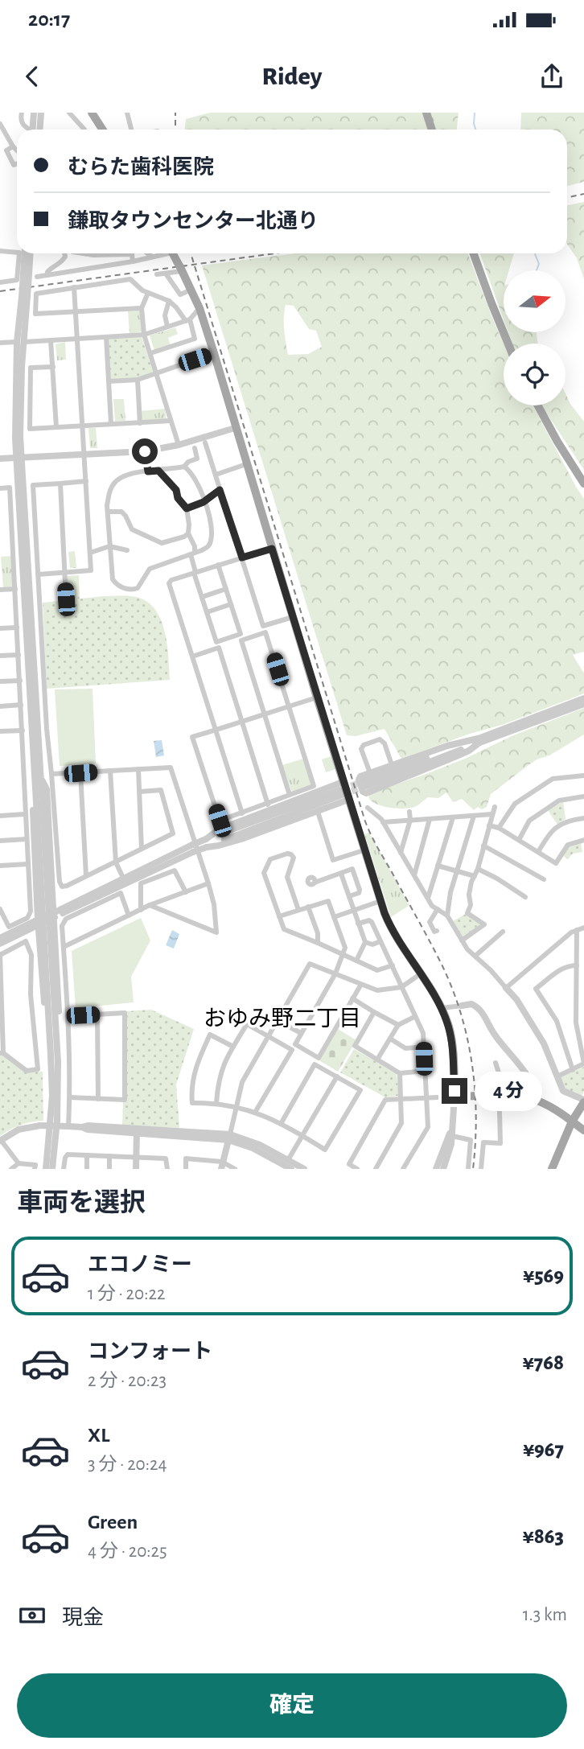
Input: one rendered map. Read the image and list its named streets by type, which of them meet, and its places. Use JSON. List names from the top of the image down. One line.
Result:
{"districts":["おゆみ野二丁目"],"north":"right","page":{"status":"20:17","header":"Ridey","banner":["むらた歯科医院","鎌取タウンセンター北通り"],"bubble":"4 分","heading":"車両を選択","list":[{"name":"エコノミー","note":"1 分 · 20:22","value":"¥569"},{"name":"コンフォート","note":"2 分 · 20:23","value":"¥768"},{"name":"XL","note":"3 分 · 20:24","value":"¥967"},{"name":"Green","note":"4 分 · 20:25","value":"¥863"}],"pay":["現金","1.3 km"],"buttons":"確定"}}
